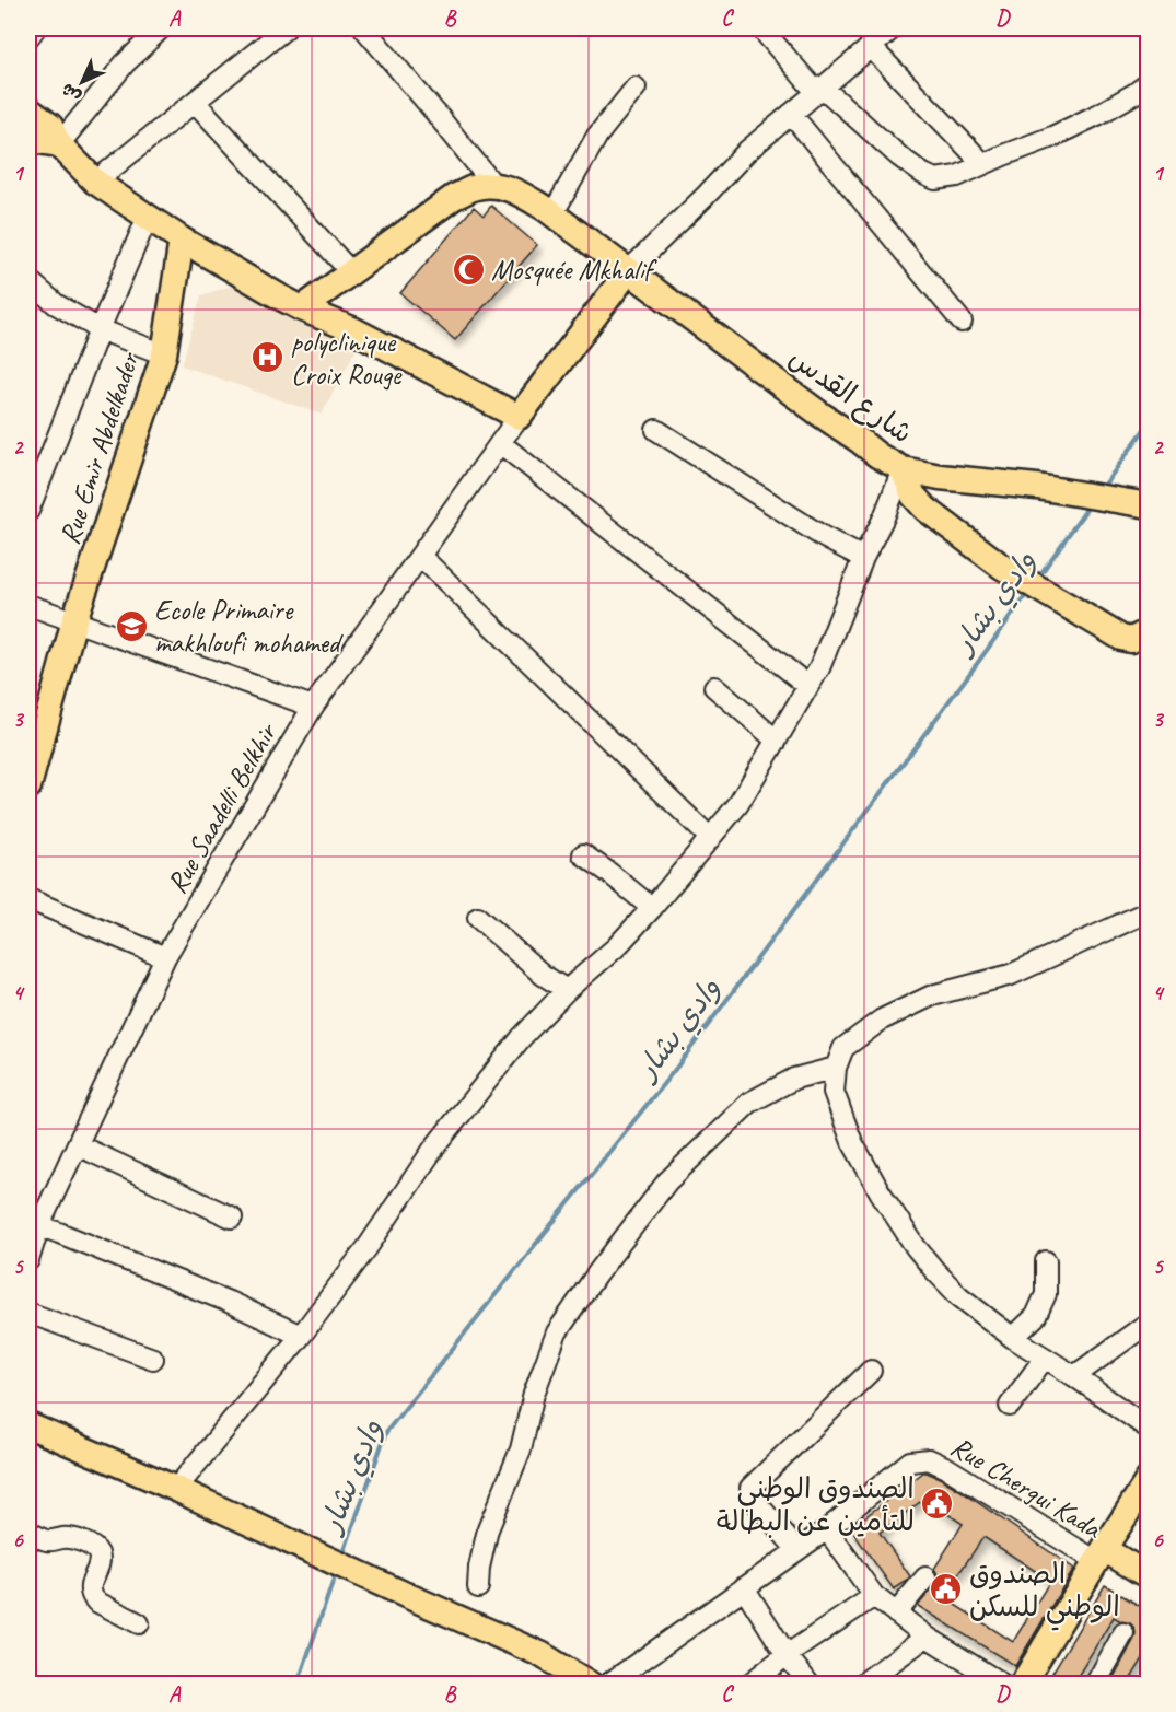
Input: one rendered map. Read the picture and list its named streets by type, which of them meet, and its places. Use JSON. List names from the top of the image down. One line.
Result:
{"streets":{"main road":["شارع القدس","Rue Emir Abdelkader"],"street":["Rue Saadelli Belkhir","Rue Chergui Kada"]},"water":["وادي بشار"],"places":{"mosque":["Mosquée Mkhalif"],"hospital":["polyclinique Croix Rouge"],"school or university":["Ecole Primaire makhloufi mohamed"],"public building":["الصندوق الوطني للتأمين عن البطالة","الصندوق الوطني للسكن"]},"north":"bottom left","grid":{"columns":["A","B","C","D"],"rows":["1","2","3","4","5","6"]}}
